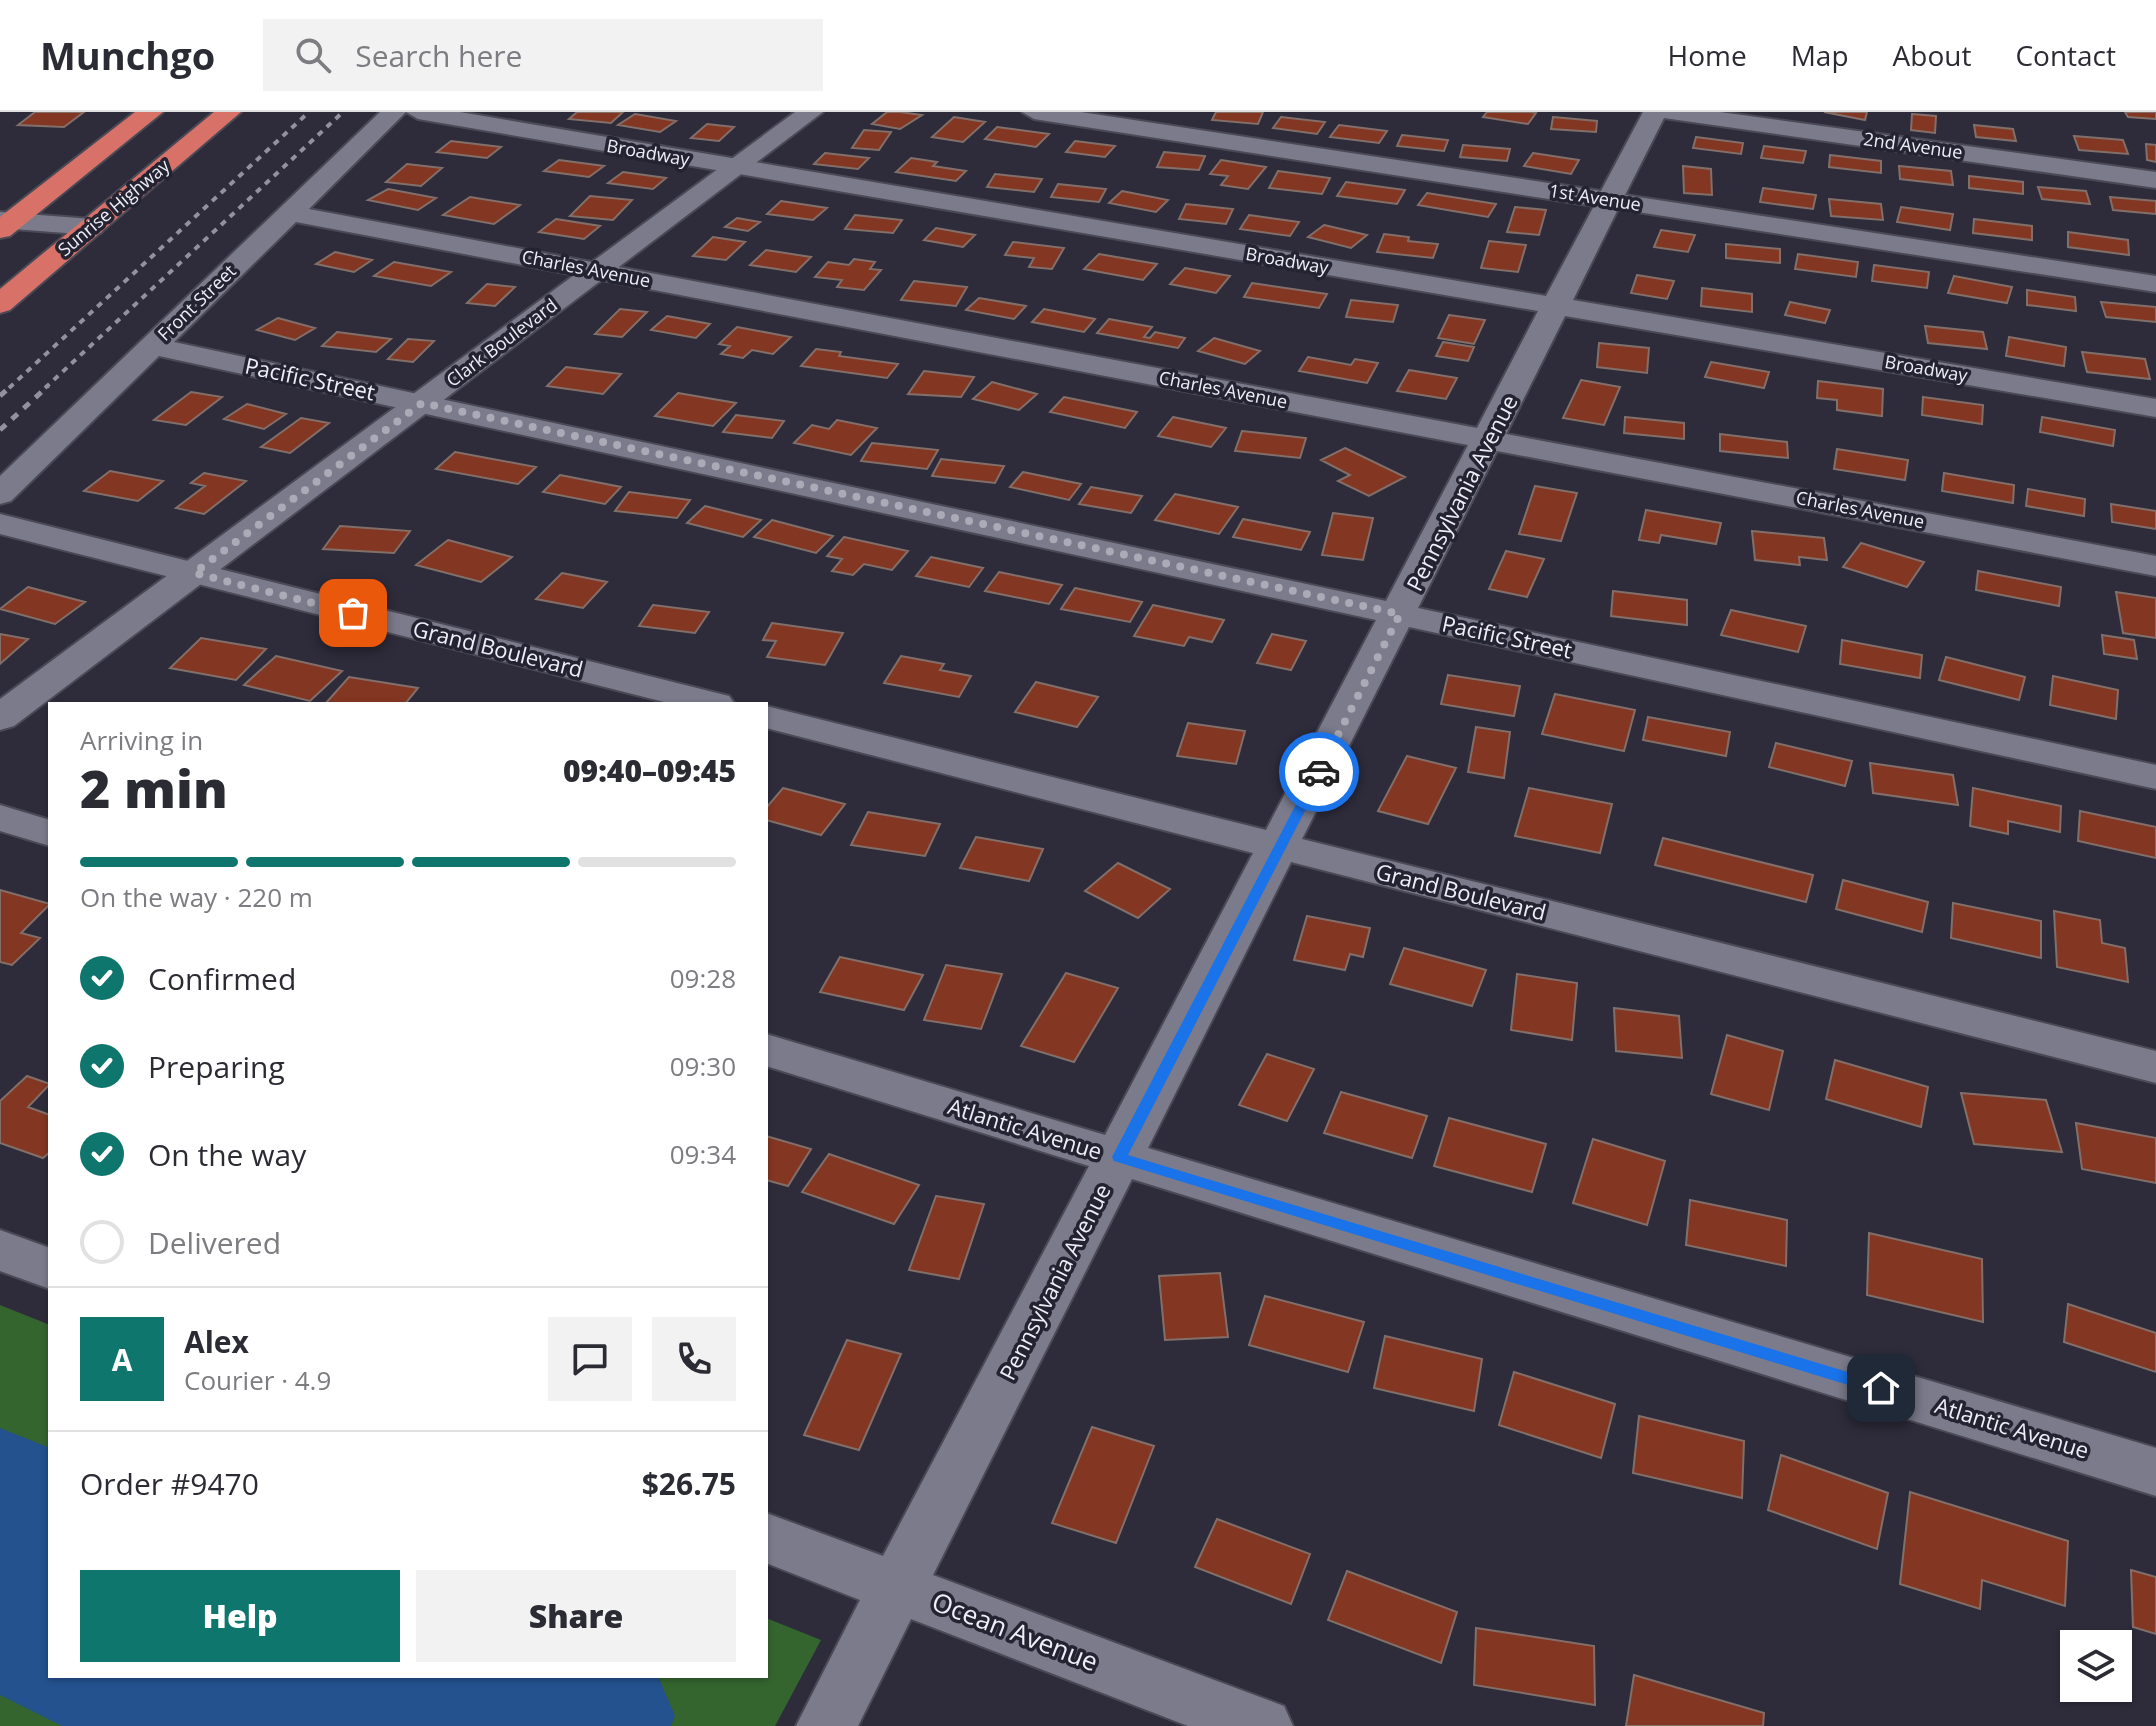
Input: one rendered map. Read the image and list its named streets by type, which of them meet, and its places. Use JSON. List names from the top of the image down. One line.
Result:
{"streets":{"highway":["Sunrise Highway"],"street":["2nd Avenue","Broadway","1st Avenue","Charles Avenue","Front Street","Clark Boulevard","Pacific Street","Pennsylvania Avenue","Grand Boulevard","Atlantic Avenue","Ocean Avenue"]},"crossings":[["Broadway","Clark Boulevard"],["Broadway","Pennsylvania Avenue"],["1st Avenue","Pennsylvania Avenue"],["Charles Avenue","Front Street"],["Charles Avenue","Clark Boulevard"],["Charles Avenue","Pennsylvania Avenue"],["Front Street","Pacific Street"],["Clark Boulevard","Pacific Street"],["Clark Boulevard","Grand Boulevard"],["Pacific Street","Pennsylvania Avenue"],["Pennsylvania Avenue","Grand Boulevard"],["Pennsylvania Avenue","Atlantic Avenue"],["Pennsylvania Avenue","Ocean Avenue"]],"page":{"header":"Munchgo","search":"Search here","nav":["Home","Map","About","Contact"],"heading":["2 min","Arriving in","09:40–09:45"],"panel":["Alex","Courier · 4.9","Order #9470","$26.75"],"bar":"On the way · 220 m","list":[["Confirmed","09:28"],["Preparing","09:30"],["On the way","09:34"],"Delivered"],"round":"A","buttons":["Help","Share"]}}
